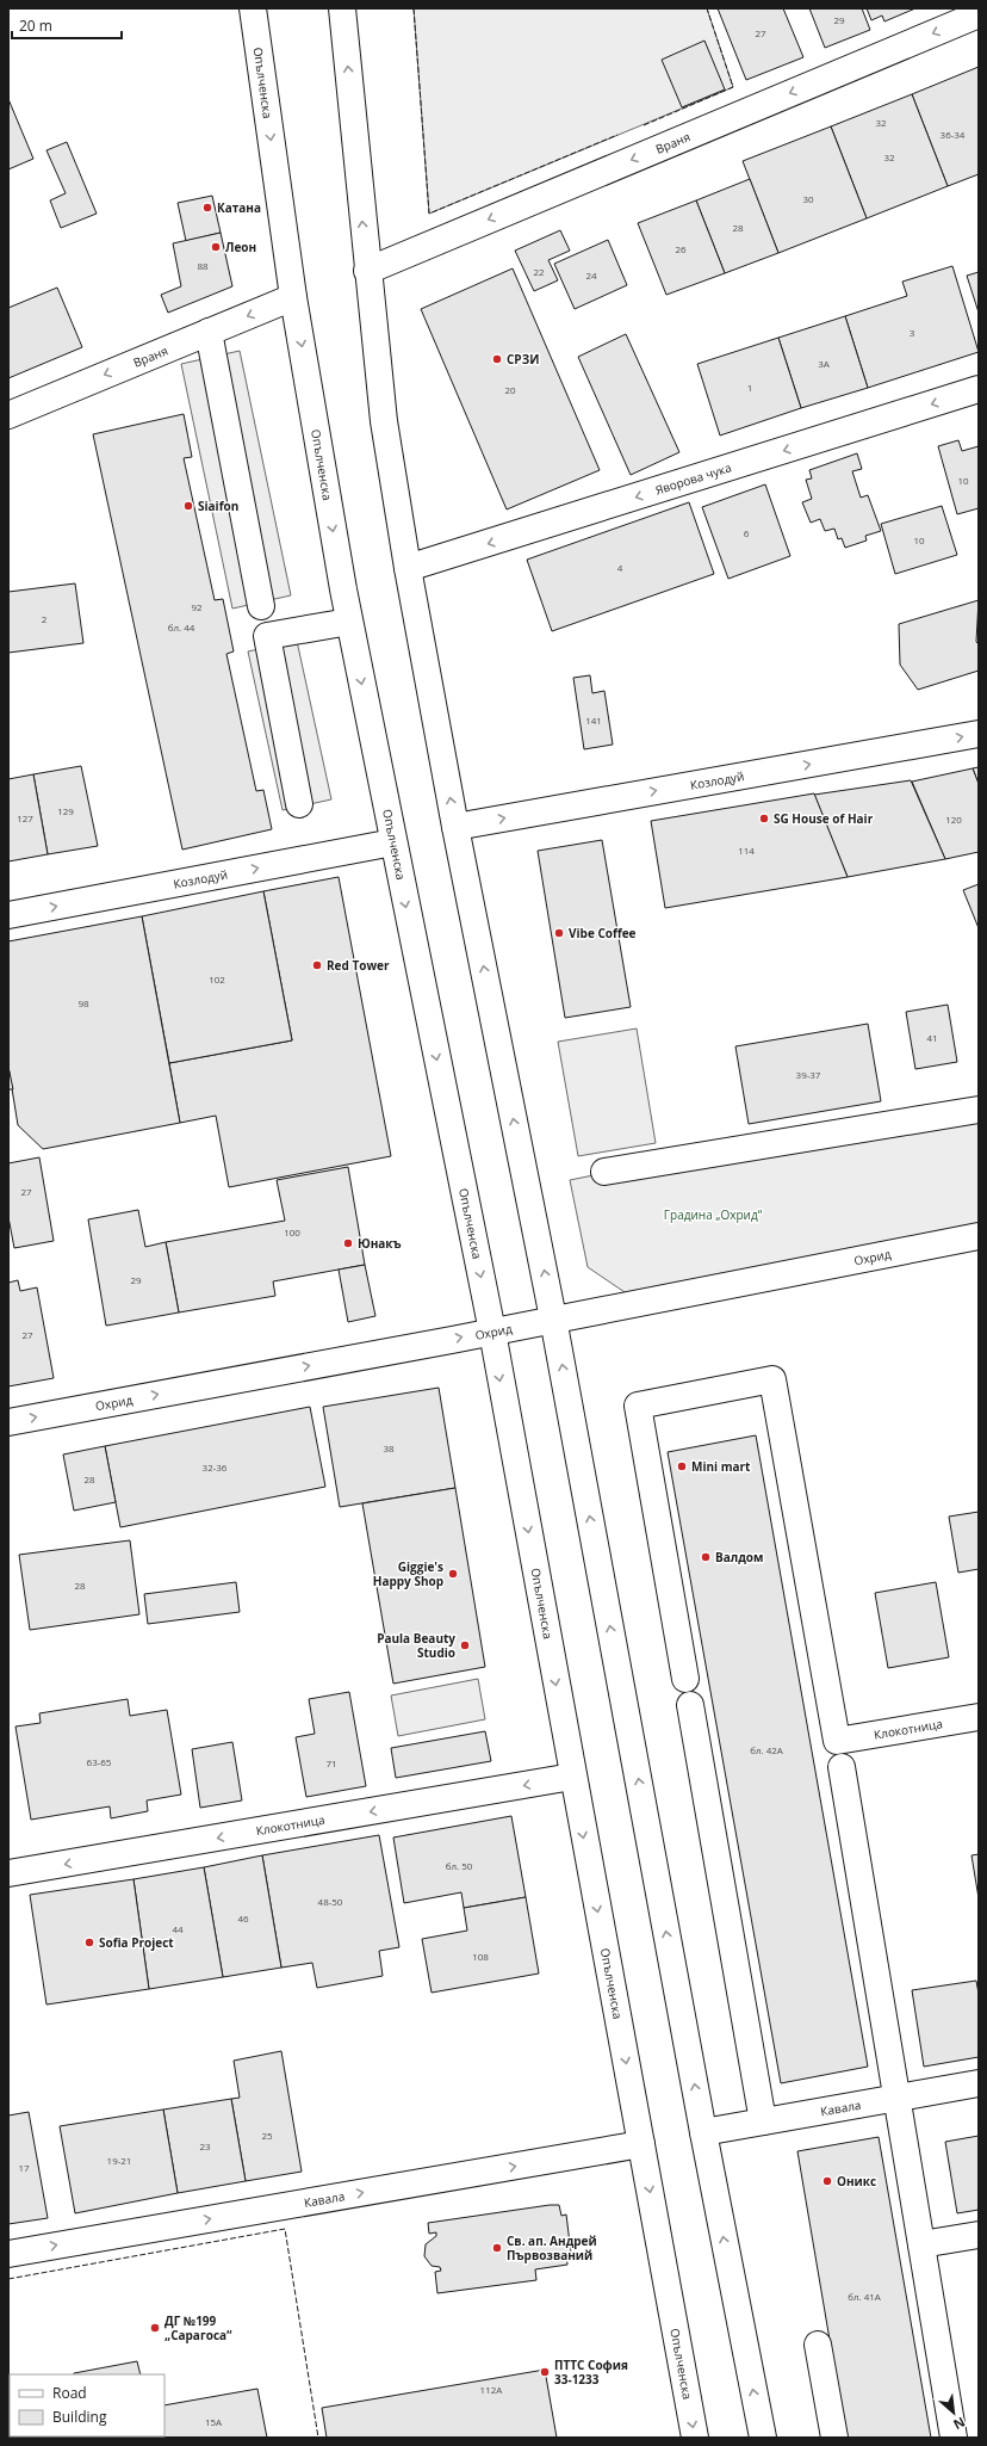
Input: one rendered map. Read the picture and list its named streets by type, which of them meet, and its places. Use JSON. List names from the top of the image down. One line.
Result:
{"streets":{"street":["Опълченска","Враня","Яворова чука","Козлодуй","Охрид","Клокотница","Кавала"]},"crossings":[["Опълченска","Враня"],["Опълченска","Козлодуй"],["Опълченска","Охрид"],["Опълченска","Клокотница"],["Опълченска","Кавала"]],"one_way":["Враня","Яворова чука","Козлодуй","Охрид","Клокотница","Кавала"],"parks":["Градина „Охрид“"],"places":["Катана","Леон","СРЗИ","Siaifon","SG House of Hair","Vibe Coffee","Red Tower","Юнакъ","Mini mart","Валдом","Giggie's Happy Shop","Paula Beauty Studio","Sofia Project","Оникс","Св. ап. Андрей Първозваний","ДГ №199 „Сарагоса“","ПТТС София 33-1233"],"house_numbers":["29","27","32","36-34","32","30","28","26","88","22","24","3","3А","1","20","10","6","10","4","92","2","бл. 44","141","129","127","120","114","102","98","41","39-37","27","100","29","27","38","32-36","28","28","бл. 42А","63-65","71","бл. 50","48-50","46","44","108","25","23","19-21","17","бл. 41А","112А","15А"],"legend":["Road","Building"],"scale_bar":"20 m","north":"bottom right"}
